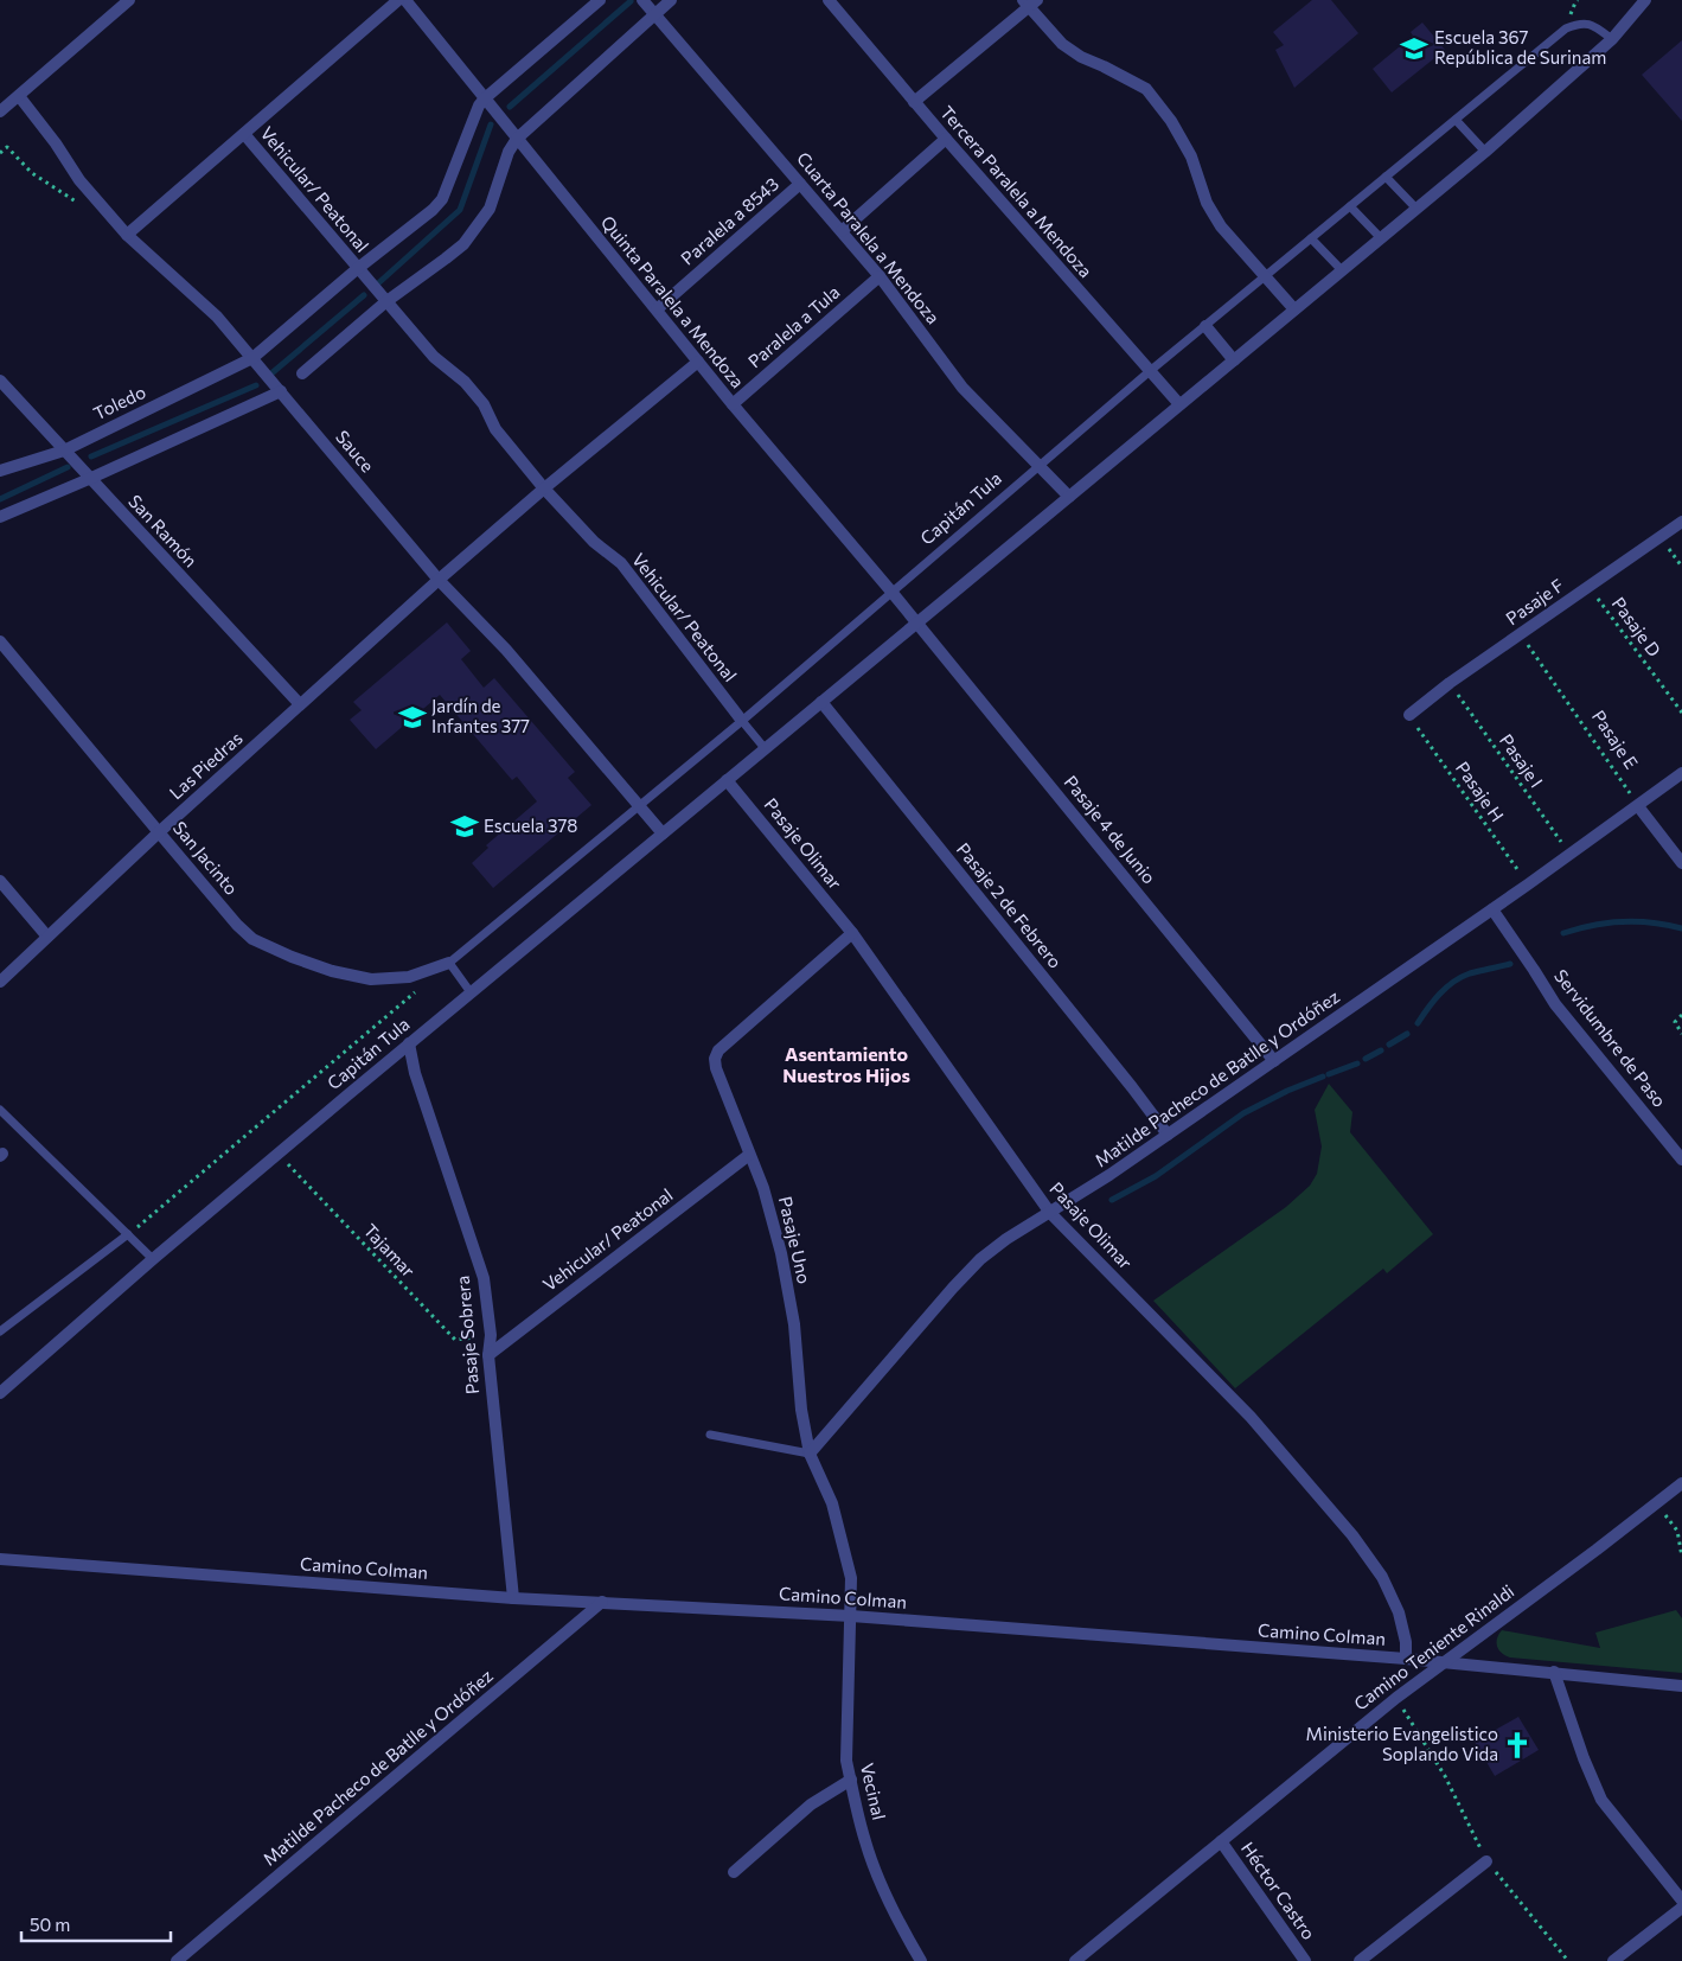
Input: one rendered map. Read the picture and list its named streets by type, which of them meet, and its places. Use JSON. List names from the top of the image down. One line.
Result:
{"streets":{"street":["Vehicular/ Peatonal","Tercera Paralela a Mendoza","Paralela a 8543","Cuarta Paralela a Mendoza","Quinta Paralela a Mendoza","Paralela a Tula","Toledo","Sauce","Capitán Tula","San Ramón","Pasaje F","Las Piedras","Pasaje 4 de Junio","Pasaje Olimar","San Jacinto","Pasaje 2 de Febrero","Servidumbre de Paso","Matilde Pacheco de Batlle y Ordóñez","Pasaje Uno","Pasaje Sobrera","Camino Colman","Camino Teniente Rinaldi","Vecinal","Héctor Castro"],"path":["Pasaje D","Pasaje E","Pasaje I","Pasaje H","Tajamar"]},"crossings":[["Vehicular/ Peatonal","Quinta Paralela a Mendoza"],["Vehicular/ Peatonal","Toledo"],["Vehicular/ Peatonal","Sauce"],["Vehicular/ Peatonal","Capitán Tula"],["Vehicular/ Peatonal","Pasaje Uno"],["Vehicular/ Peatonal","Pasaje Sobrera"],["Tercera Paralela a Mendoza","Capitán Tula"],["Paralela a 8543","Cuarta Paralela a Mendoza"],["Paralela a 8543","Quinta Paralela a Mendoza"],["Cuarta Paralela a Mendoza","Paralela a Tula"],["Cuarta Paralela a Mendoza","Capitán Tula"],["Quinta Paralela a Mendoza","Paralela a Tula"],["Quinta Paralela a Mendoza","Capitán Tula"],["Quinta Paralela a Mendoza","Pasaje 4 de Junio"],["Toledo","Sauce"],["Toledo","San Ramón"],["Sauce","Capitán Tula"],["Sauce","Las Piedras"],["Capitán Tula","Pasaje 4 de Junio"],["Capitán Tula","Pasaje Olimar"],["Capitán Tula","San Jacinto"],["Capitán Tula","Pasaje 2 de Febrero"],["Capitán Tula","Tajamar"],["Capitán Tula","Pasaje Sobrera"],["San Ramón","Las Piedras"],["Pasaje F","Pasaje D"],["Pasaje F","Pasaje E"],["Pasaje F","Pasaje I"],["Pasaje F","Pasaje H"],["Pasaje E","Matilde Pacheco de Batlle y Ordóñez"],["Pasaje I","Matilde Pacheco de Batlle y Ordóñez"],["Las Piedras","San Jacinto"],["Pasaje H","Matilde Pacheco de Batlle y Ordóñez"],["Pasaje 4 de Junio","Matilde Pacheco de Batlle y Ordóñez"],["Pasaje Olimar","Matilde Pacheco de Batlle y Ordóñez"],["Pasaje Olimar","Pasaje Uno"],["Pasaje Olimar","Camino Colman"],["Pasaje 2 de Febrero","Matilde Pacheco de Batlle y Ordóñez"],["Servidumbre de Paso","Matilde Pacheco de Batlle y Ordóñez"],["Matilde Pacheco de Batlle y Ordóñez","Pasaje Uno"],["Matilde Pacheco de Batlle y Ordóñez","Camino Colman"],["Pasaje Uno","Camino Colman"],["Pasaje Uno","Vecinal"],["Tajamar","Pasaje Sobrera"],["Pasaje Sobrera","Camino Colman"],["Camino Colman","Camino Teniente Rinaldi"],["Camino Colman","Vecinal"],["Camino Teniente Rinaldi","Héctor Castro"]],"districts":["Asentamiento Nuestros Hijos"],"places":{"school or university":["Escuela 367 República de Surinam","Jardín de Infantes 377","Escuela 378"],"church":["Ministerio Evangelistico Soplando Vida"]},"scale_bar":"50 m"}
